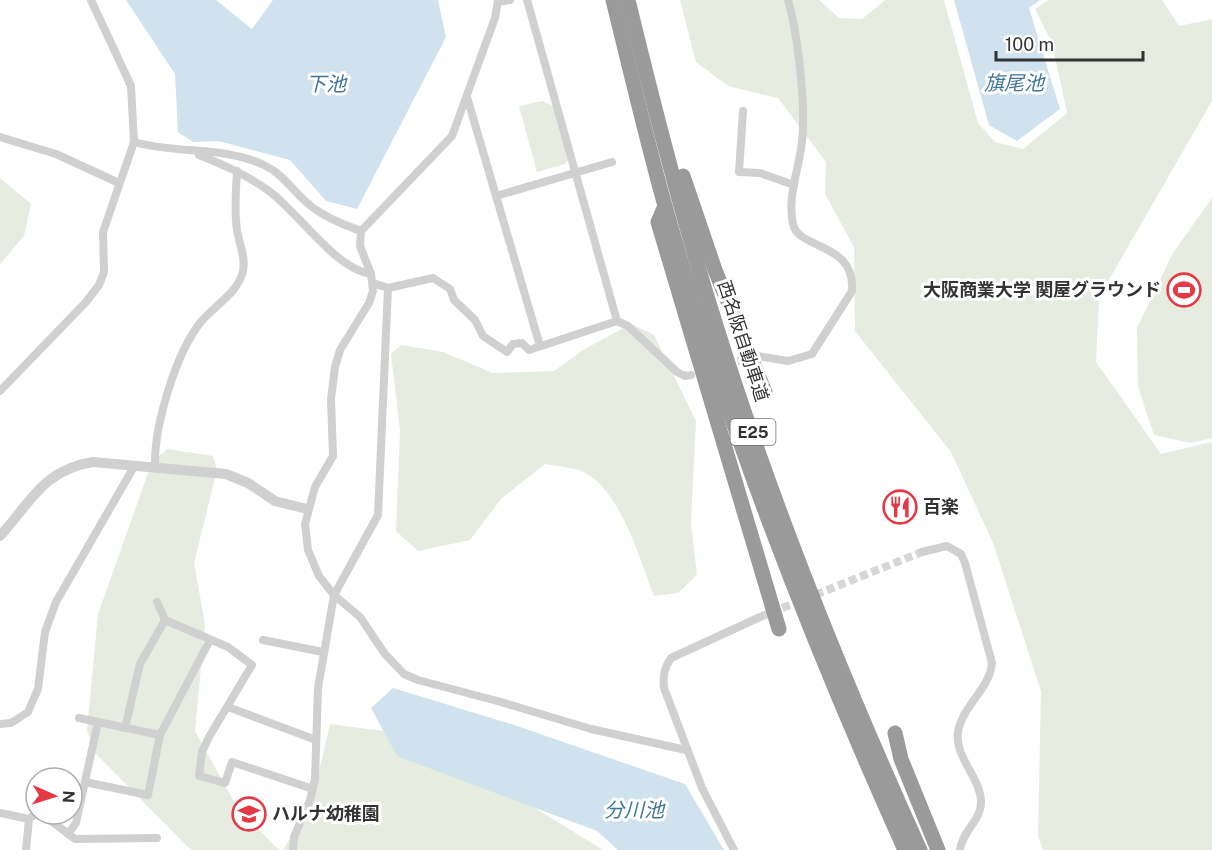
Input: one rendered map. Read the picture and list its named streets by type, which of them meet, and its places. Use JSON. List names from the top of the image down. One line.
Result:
{"streets":{"highway":["西名阪自動車道","E25"]},"water":["旗尾池","下池","分川池"],"places":{"sports":["大阪商業大学 関屋グラウンド"],"restaurant":["百楽"],"school or university":["ハルナ幼稚園"]},"scale_bar":"100 m","north":"right"}
